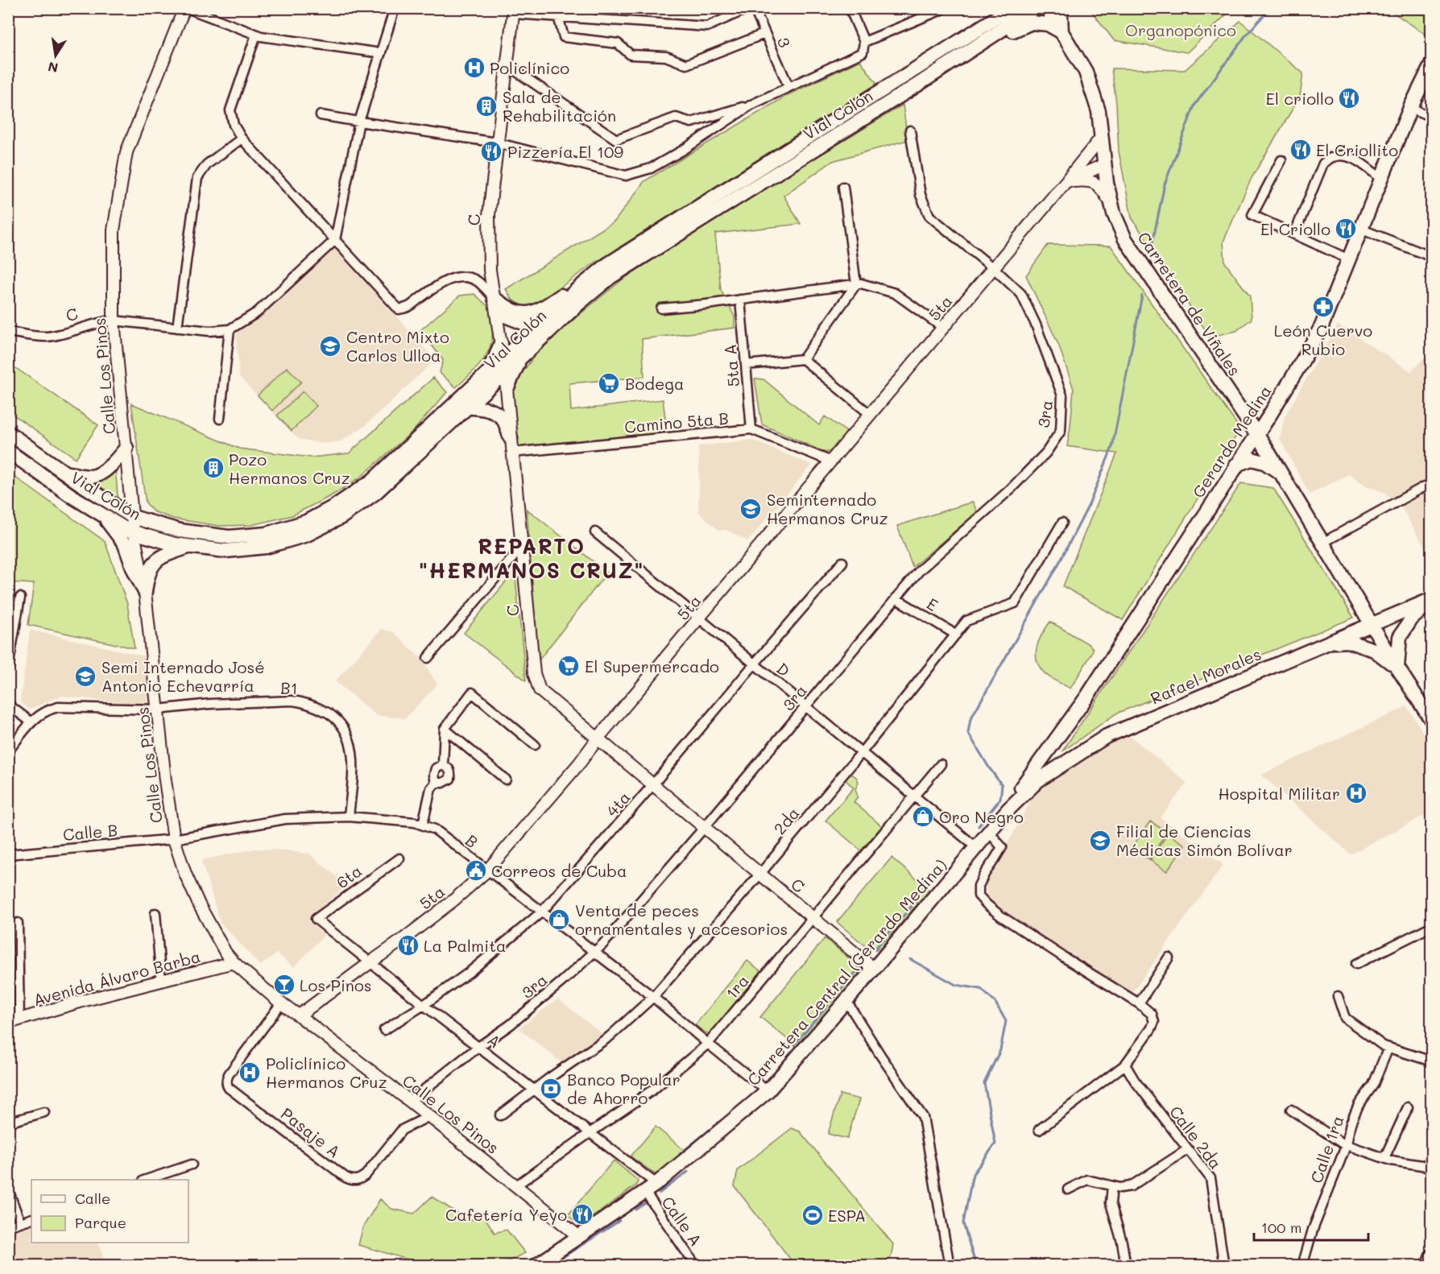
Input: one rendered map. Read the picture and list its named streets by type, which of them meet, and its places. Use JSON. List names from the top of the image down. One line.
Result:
{"streets":{"main road":["Vial Colón","Carretera de Viñales","Gerardo Medina","Rafael Morales","Carretera Central (Gerardo Medina)"],"street":["3","C","5ta","5ta A","Calle Los Pinos","3ra","Camino 5ta B","E","D","B1","4ta","2da","Calle B","B","6ta","Avenida Álvaro Barba","1ra","A","Pasaje A","Calle 2da","Calle 1ra","Calle A"]},"crossings":[["Vial Colón","C"],["Vial Colón","Calle Los Pinos"],["C","5ta"],["C","Calle Los Pinos"],["C","3ra"],["C","Camino 5ta B"],["C","4ta"],["C","2da"],["C","Carretera Central (Gerardo Medina)"],["C","1ra"],["Carretera de Viñales","5ta"],["Carretera de Viñales","Gerardo Medina"],["Carretera de Viñales","Rafael Morales"],["5ta","Calle Los Pinos"],["5ta","3ra"],["5ta","Camino 5ta B"],["5ta","D"],["5ta","B"],["5ta","A"],["5ta A","Camino 5ta B"],["Calle Los Pinos","3ra"],["Calle Los Pinos","B1"],["Calle Los Pinos","Calle B"],["Calle Los Pinos","B"],["Calle Los Pinos","Carretera Central (Gerardo Medina)"],["Calle Los Pinos","Avenida Álvaro Barba"],["Calle Los Pinos","1ra"],["Calle Los Pinos","Pasaje A"],["3ra","E"],["3ra","D"],["3ra","B"],["3ra","A"],["Gerardo Medina","Rafael Morales"],["Gerardo Medina","Carretera Central (Gerardo Medina)"],["E","2da"],["D","4ta"],["D","2da"],["D","Carretera Central (Gerardo Medina)"],["D","1ra"],["Rafael Morales","Carretera Central (Gerardo Medina)"],["B1","B"],["4ta","B"],["4ta","A"],["2da","B"],["2da","A"],["Calle B","B"],["B","Carretera Central (Gerardo Medina)"],["B","1ra"],["6ta","A"],["Carretera Central (Gerardo Medina)","A"],["Carretera Central (Gerardo Medina)","Calle A"],["1ra","A"]],"districts":["REPARTO \"HERMANOS CRUZ\""],"parks":["Organopónico"],"places":{"hospital":["Policlínico","Hospital Militar","Policlínico Hermanos Cruz"],"restaurant":["El criollo","El Criollito","Pizzería El 109","El Criollo","La Palmita","Cafetería Yeyo"],"building":["Sala de Rehabilitación","Pozo Hermanos Cruz"],"pharmacy":["León Cuervo Rubio"],"school or university":["Centro Mixto Carlos Ulloa","Seminternado Hermanos Cruz","Semi Internado José Antonio Echevarría","Filial de Ciencias Médicas Simón Bolívar"],"supermarket":["Bodega","El Supermercado"],"shop":["Oro Negro","Venta de peces ornamentales y accesorios"],"public building":["Correos de Cuba"],"bar":["Los Pinos"],"bank":["Banco Popular de Ahorro"],"sports":["ESPA"]},"legend":["Calle","Parque"],"scale_bar":"100 m","north":"bottom"}
